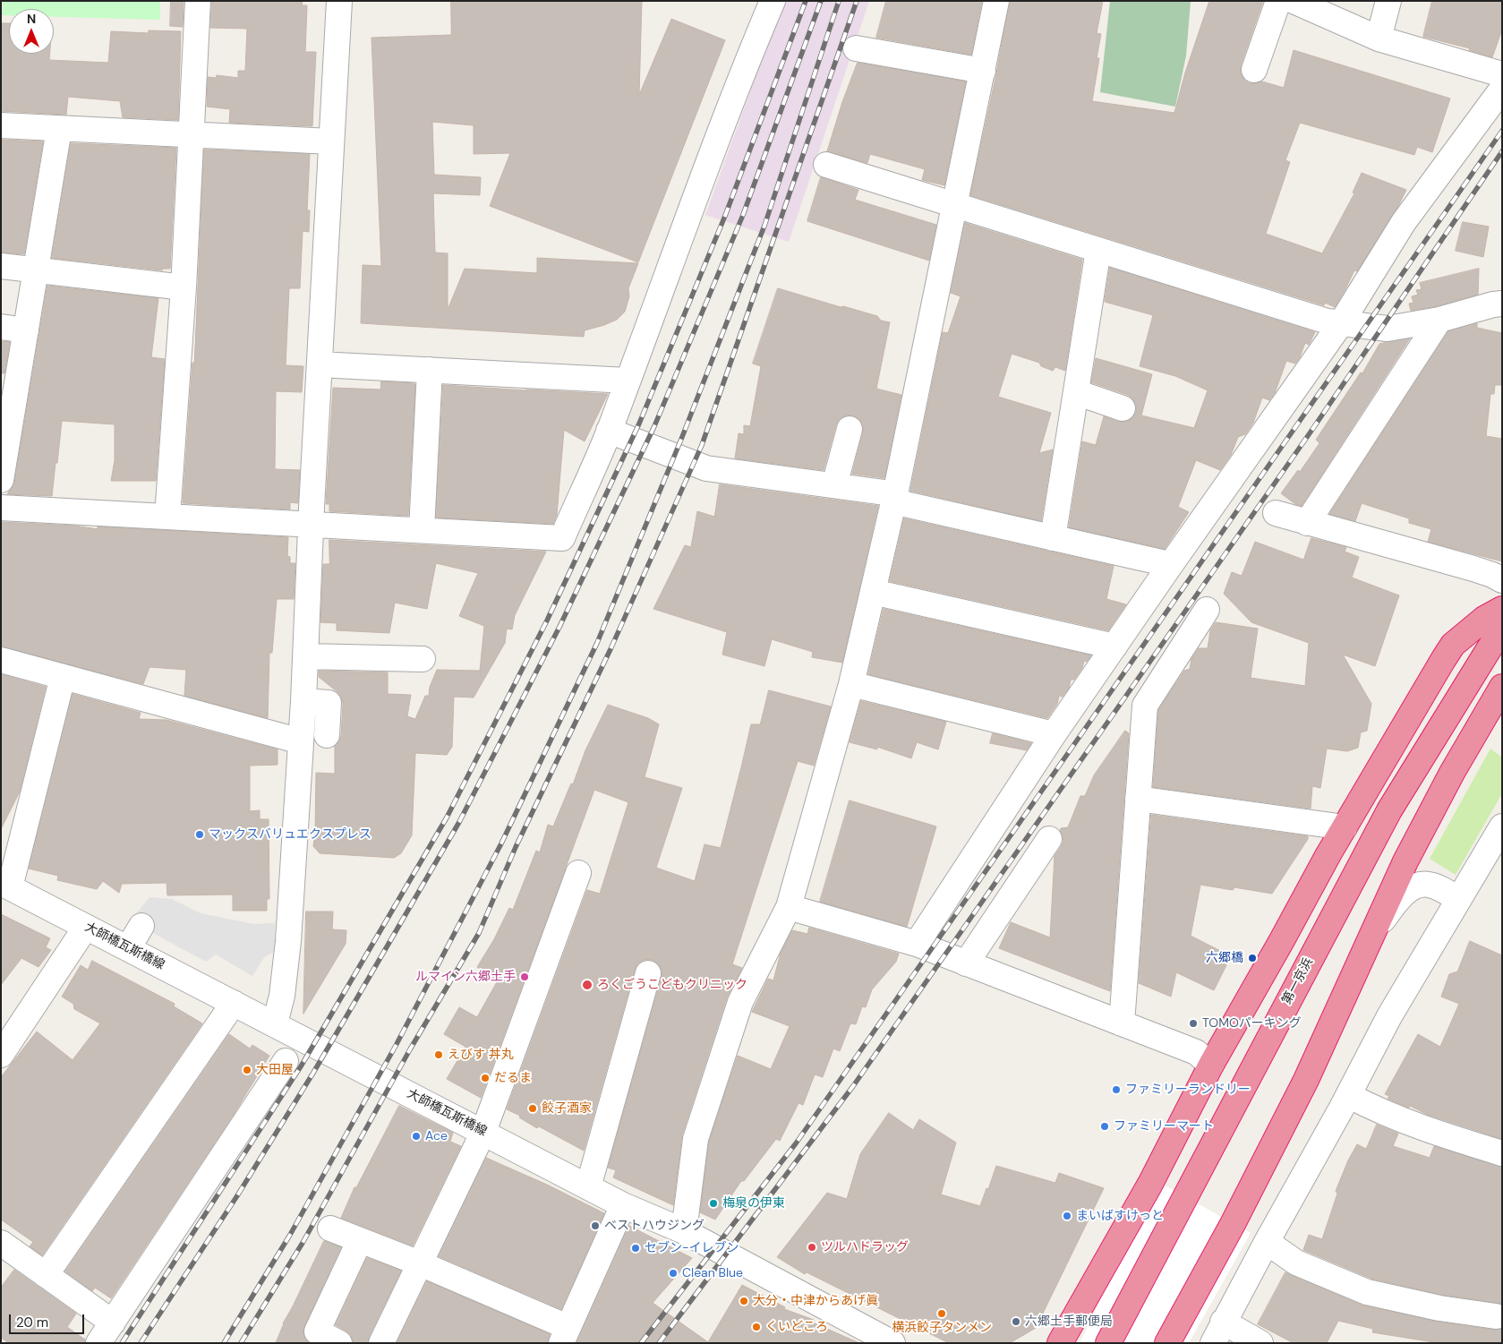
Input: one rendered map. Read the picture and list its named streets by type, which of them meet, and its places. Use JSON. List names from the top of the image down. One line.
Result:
{"streets":{"highway":["第一京浜"],"street":["大師橋瓦斯橋線"]},"places":["マックスバリュエクスプレス","六郷橋","ルマイン六郷土手","ろくごうこどもクリニック","TOMOパーキング","えびす 丼丸","大田屋","だるま","ファミリーランドリー","餃子酒家","ファミリーマート","Ace","梅泉の伊東","まいばすけっと","ベストハウジング","ツルハドラッグ","セブン-イレブン","Clean Blue","大分・中津からあげ眞","横浜餃子タンメン","六郷土手郵便局","くいどころ"],"scale_bar":"20 m","north":"top"}
